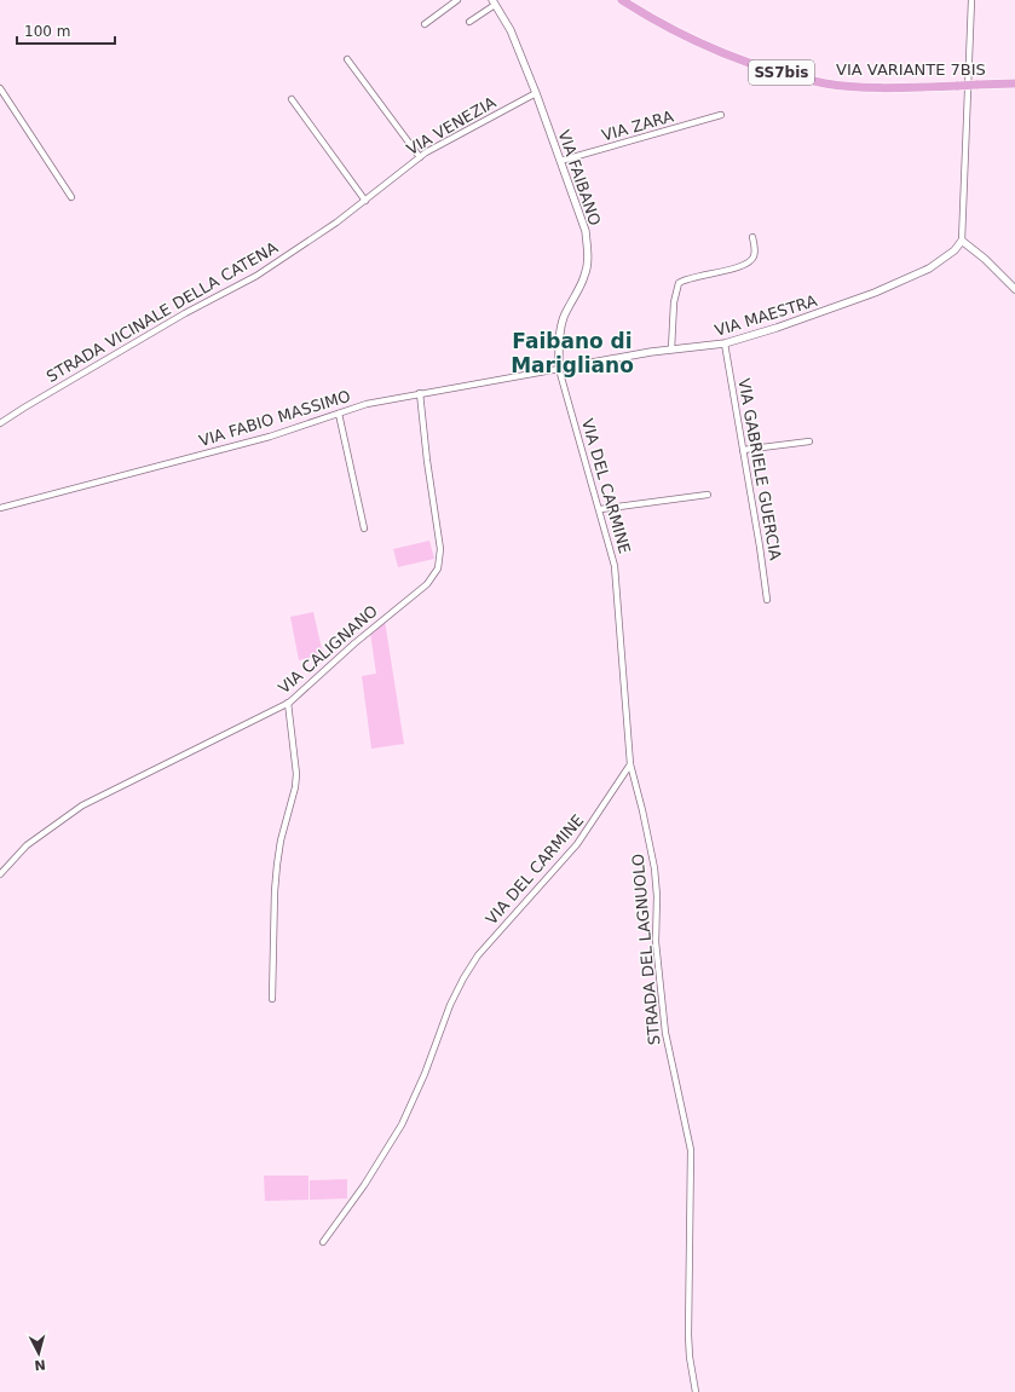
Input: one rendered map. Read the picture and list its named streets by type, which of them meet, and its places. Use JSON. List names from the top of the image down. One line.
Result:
{"streets":{"main road":["VIA VARIANTE 7BIS","SS7bis"],"street":["VIA VENEZIA","VIA ZARA","VIA FAIBANO","STRADA VICINALE DELLA CATENA","VIA MAESTRA","VIA FABIO MASSIMO","VIA GABRIELE GUERCIA","VIA DEL CARMINE","VIA CALIGNANO","STRADA DEL LAGNUOLO"]},"crossings":[["VIA VENEZIA","VIA FAIBANO"],["VIA VENEZIA","STRADA VICINALE DELLA CATENA"],["VIA ZARA","VIA FAIBANO"],["VIA FAIBANO","VIA MAESTRA"],["VIA FAIBANO","VIA FABIO MASSIMO"],["VIA FAIBANO","VIA DEL CARMINE"],["VIA MAESTRA","VIA FABIO MASSIMO"],["VIA MAESTRA","VIA GABRIELE GUERCIA"],["VIA MAESTRA","VIA DEL CARMINE"],["VIA FABIO MASSIMO","VIA DEL CARMINE"],["VIA FABIO MASSIMO","VIA CALIGNANO"],["VIA DEL CARMINE","STRADA DEL LAGNUOLO"]],"districts":["Faibano di Marigliano"],"scale_bar":"100 m","north":"bottom"}
